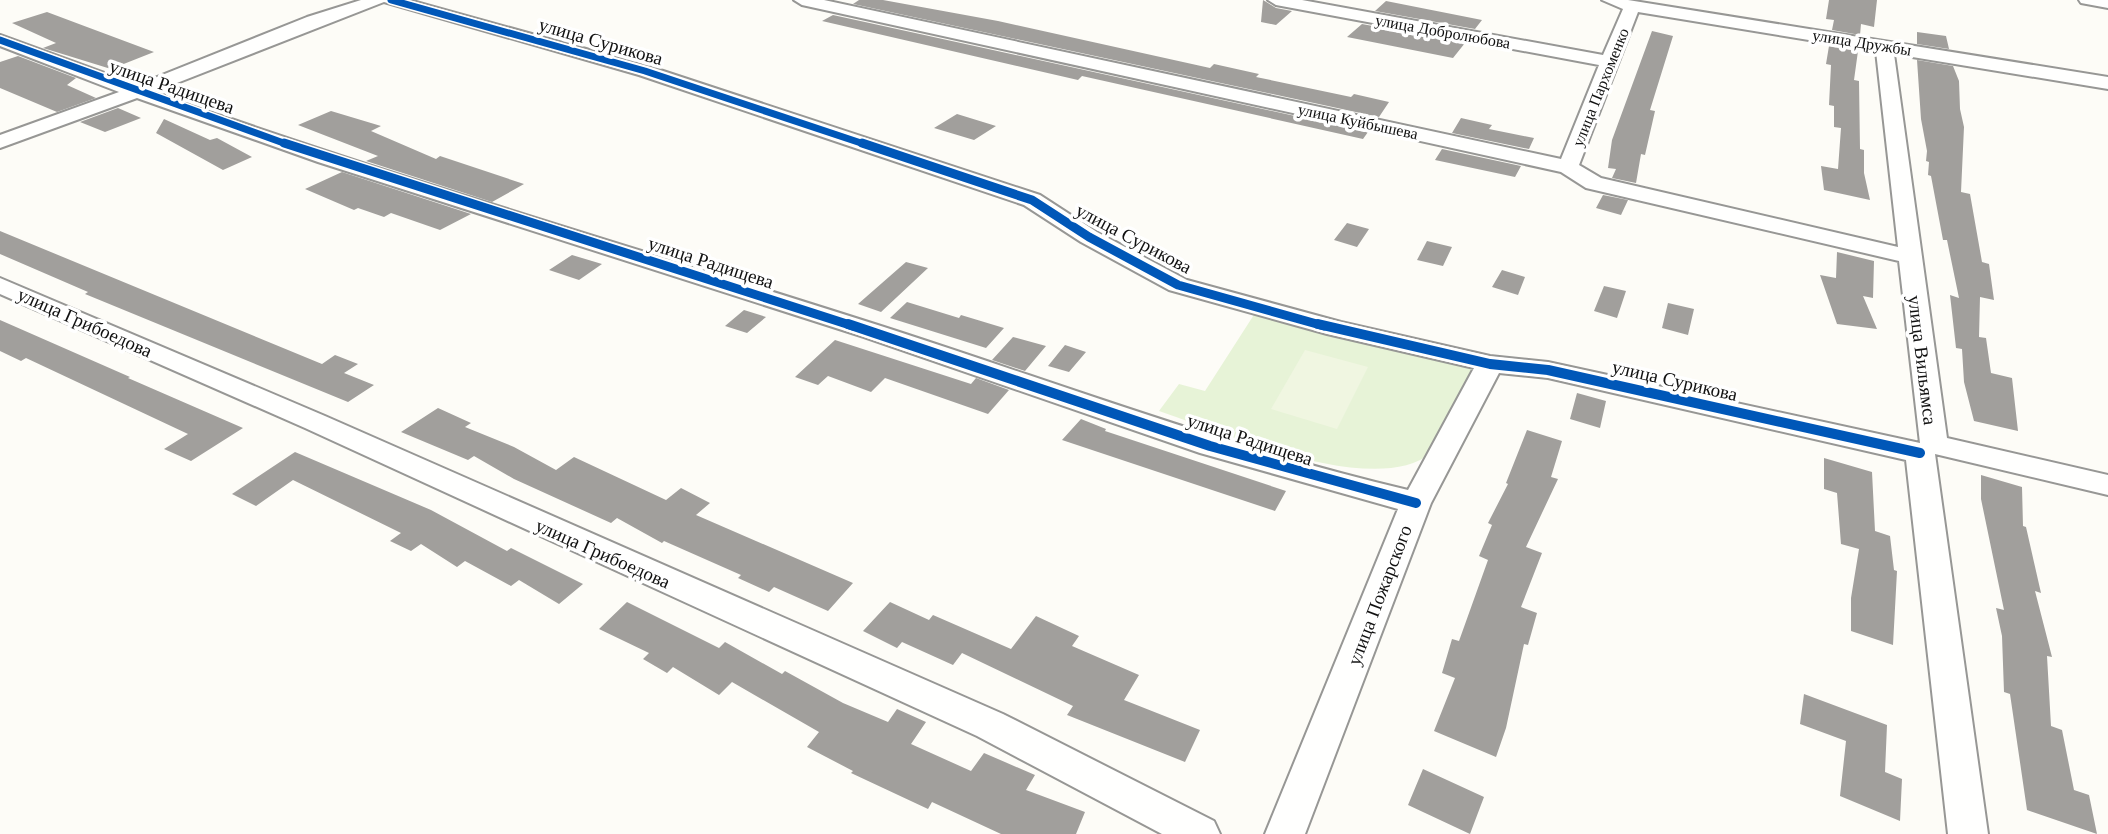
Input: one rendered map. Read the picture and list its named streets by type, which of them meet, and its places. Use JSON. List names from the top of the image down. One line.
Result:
{"streets":{"street":["улица Добролюбова","улица Сурикова","улица Дружбы","улица Радищева","улица Пархоменко","улица Куйбышева","улица Грибоедова","улица Вильямса","улица Пожарского"]},"crossings":[["улица Добролюбова","улица Пархоменко"],["улица Сурикова","улица Вильямса"],["улица Сурикова","улица Пожарского"],["улица Дружбы","улица Пархоменко"],["улица Дружбы","улица Вильямса"],["улица Радищева","улица Пожарского"],["улица Пархоменко","улица Куйбышева"],["улица Куйбышева","улица Вильямса"]]}
